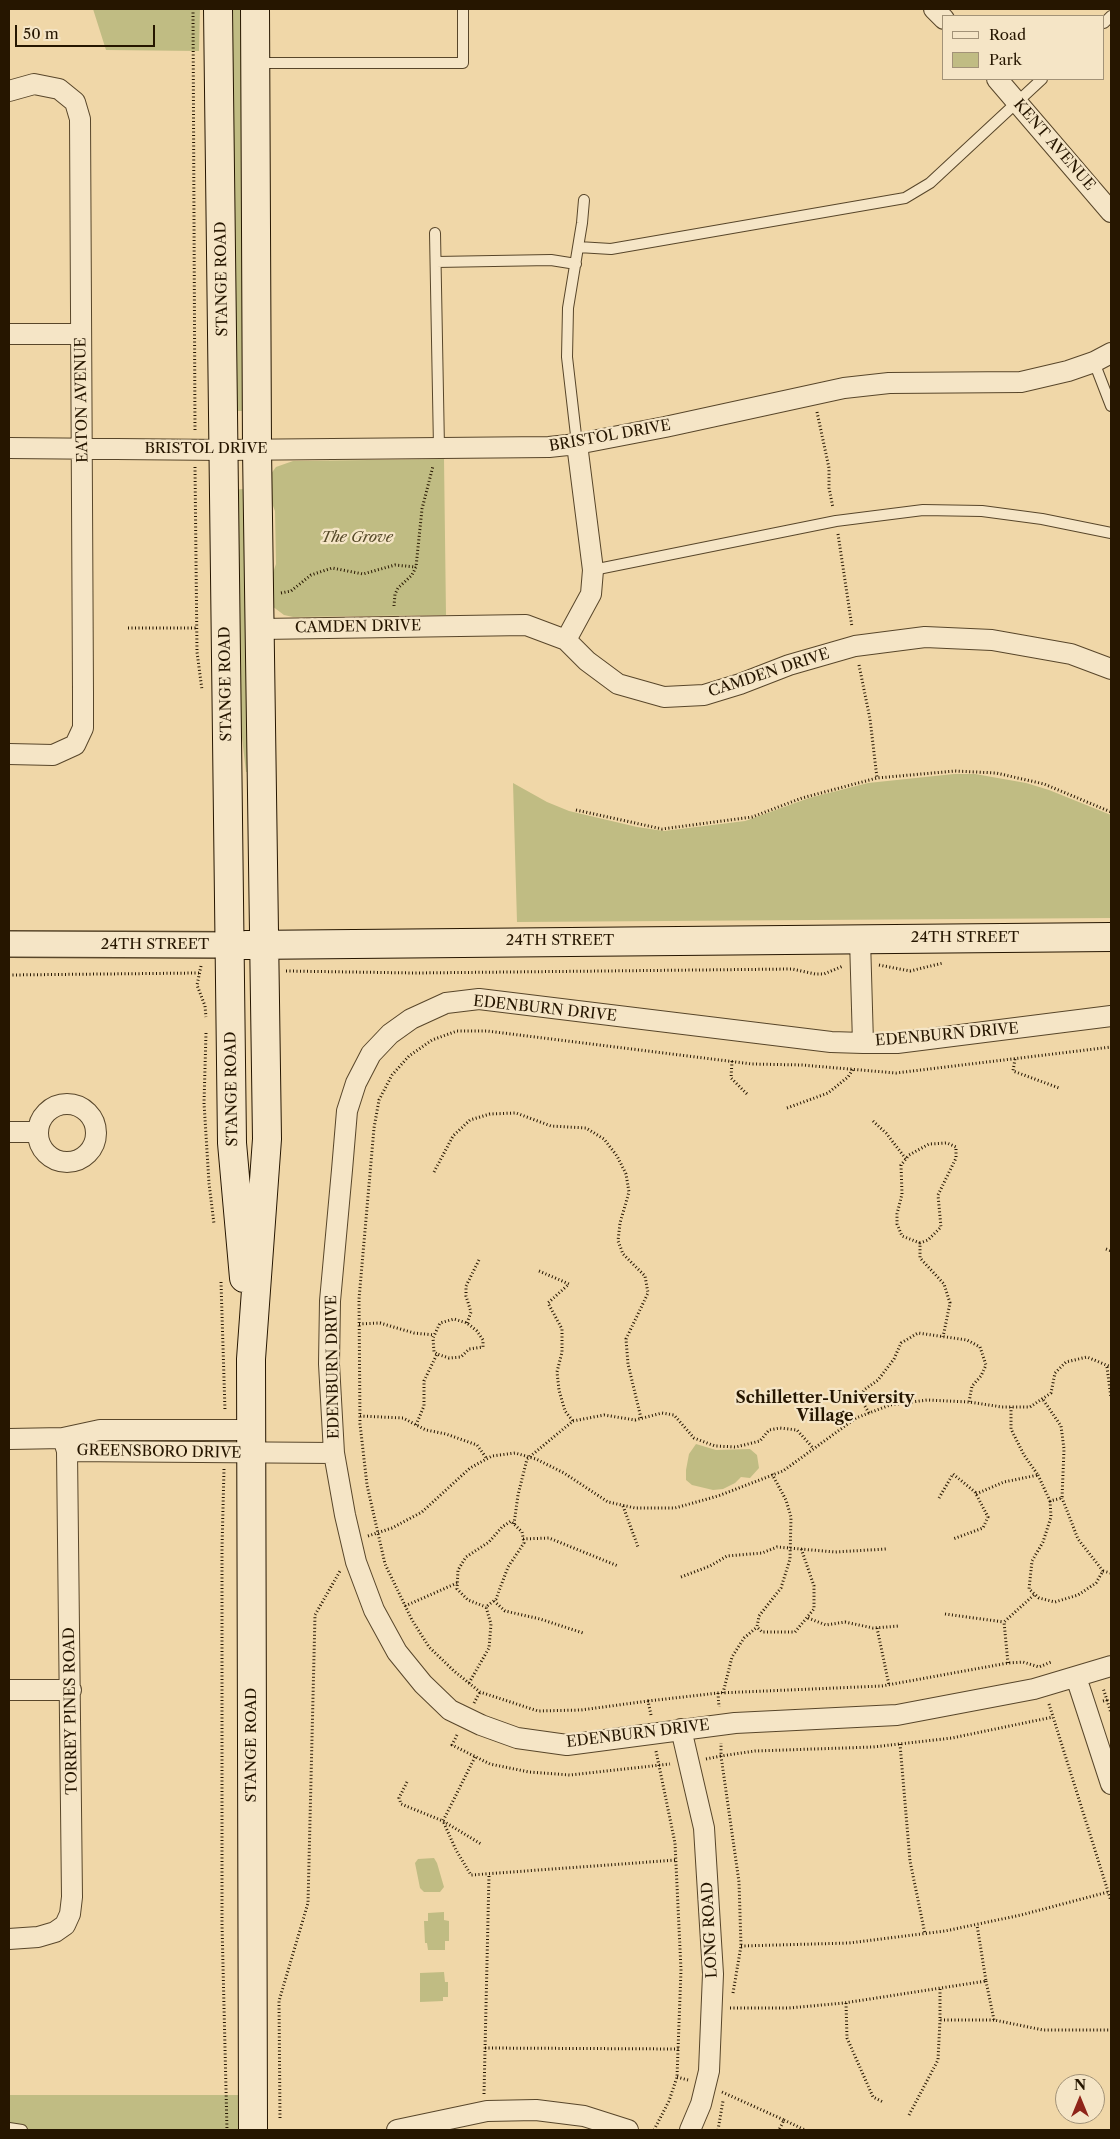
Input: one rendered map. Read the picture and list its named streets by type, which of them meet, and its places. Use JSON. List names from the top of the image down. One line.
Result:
{"streets":{"main road":["STANGE ROAD","24TH STREET"],"street":["KENT AVENUE","EATON AVENUE","BRISTOL DRIVE","CAMDEN DRIVE","EDENBURN DRIVE","GREENSBORO DRIVE","TORREY PINES ROAD","LONG ROAD"]},"crossings":[["STANGE ROAD","BRISTOL DRIVE"],["STANGE ROAD","CAMDEN DRIVE"],["STANGE ROAD","24TH STREET"],["STANGE ROAD","GREENSBORO DRIVE"],["EATON AVENUE","BRISTOL DRIVE"],["EDENBURN DRIVE","GREENSBORO DRIVE"],["EDENBURN DRIVE","LONG ROAD"],["GREENSBORO DRIVE","TORREY PINES ROAD"]],"districts":["Schilletter-University Village"],"parks":["The Grove"],"legend":["Road","Park"],"scale_bar":"50 m","north":"top"}
